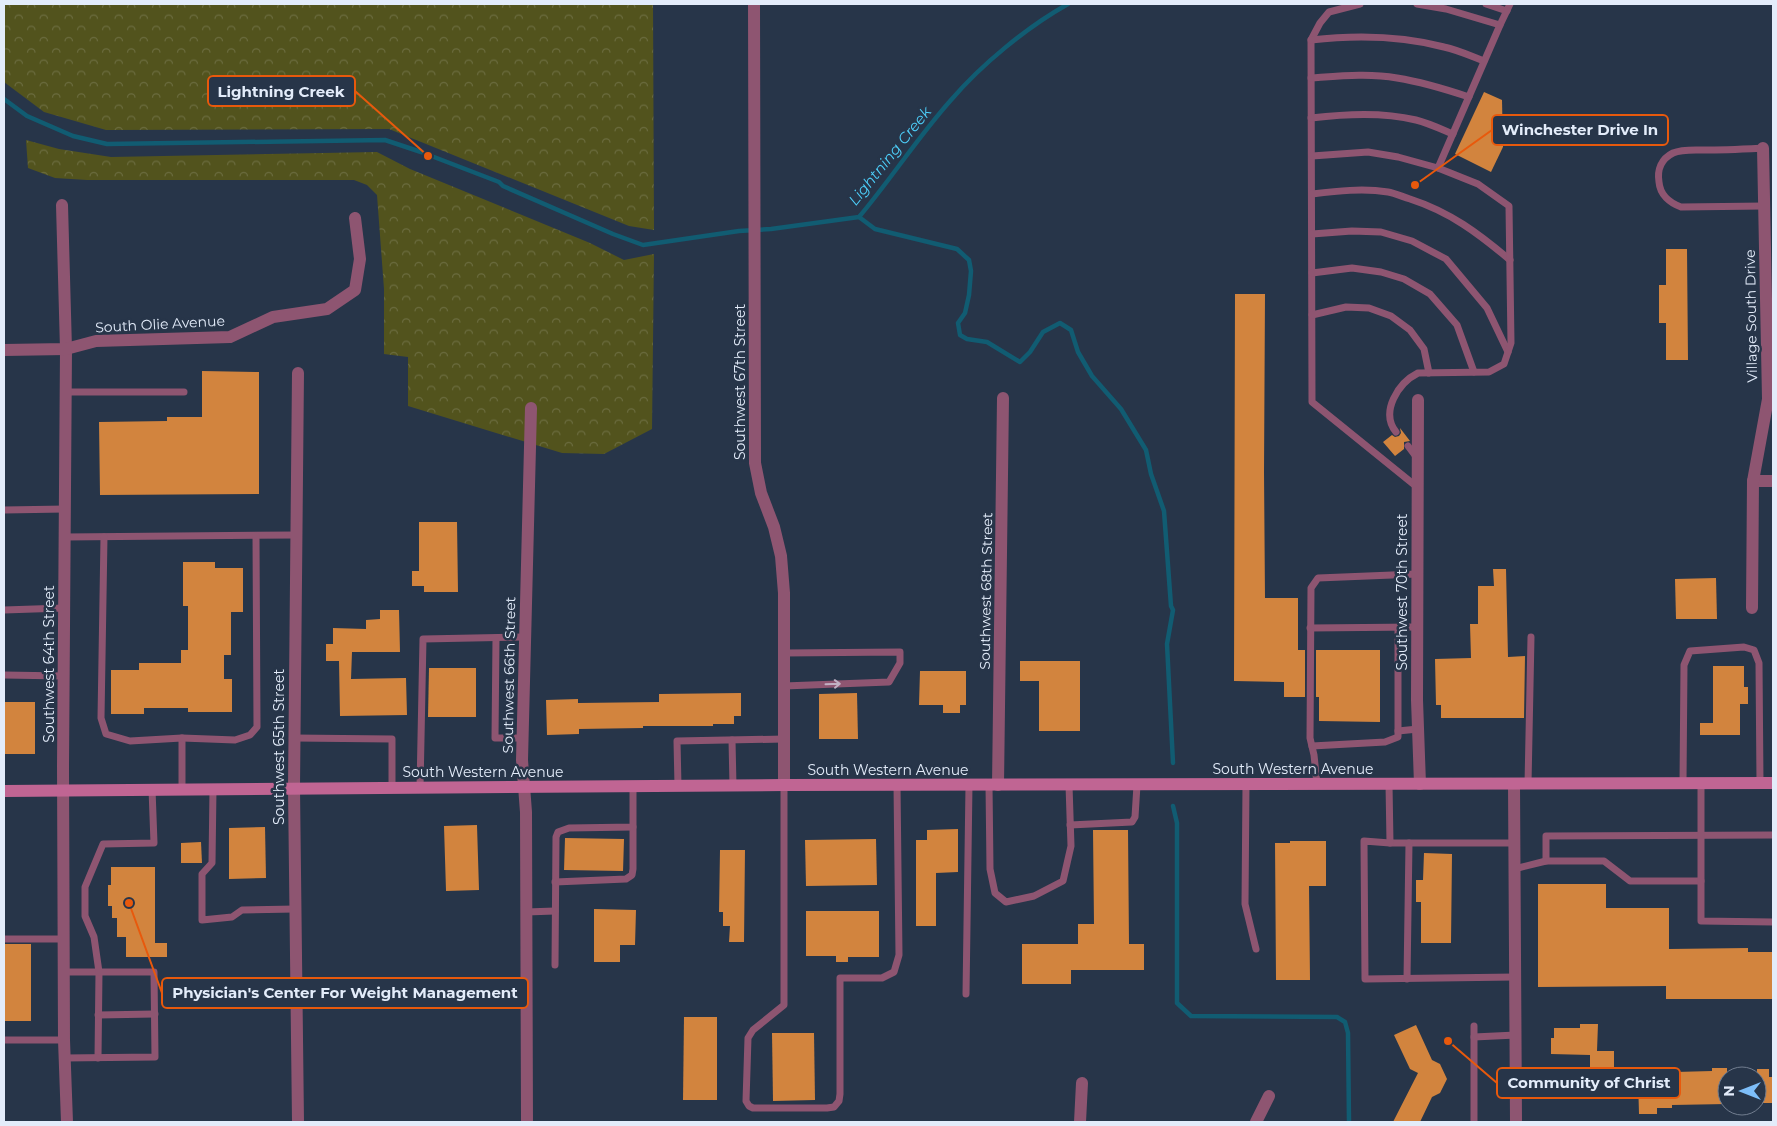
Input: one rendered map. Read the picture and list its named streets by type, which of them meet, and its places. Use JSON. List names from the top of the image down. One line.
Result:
{"streets":{"main road":["South Western Avenue"],"street":["Village South Drive","South Olie Avenue","Southwest 67th Street","Southwest 68th Street","Southwest 70th Street","Southwest 64th Street","Southwest 66th Street","Southwest 65th Street"]},"crossings":[["South Olie Avenue","Southwest 64th Street"],["Southwest 67th Street","South Western Avenue"],["Southwest 68th Street","South Western Avenue"],["Southwest 70th Street","South Western Avenue"],["Southwest 64th Street","South Western Avenue"],["Southwest 66th Street","South Western Avenue"],["Southwest 65th Street","South Western Avenue"]],"water":["Lightning Creek"],"places":["Lightning Creek","Winchester Drive In","Physician's Center For Weight Management","Community of Christ"],"north":"left"}
